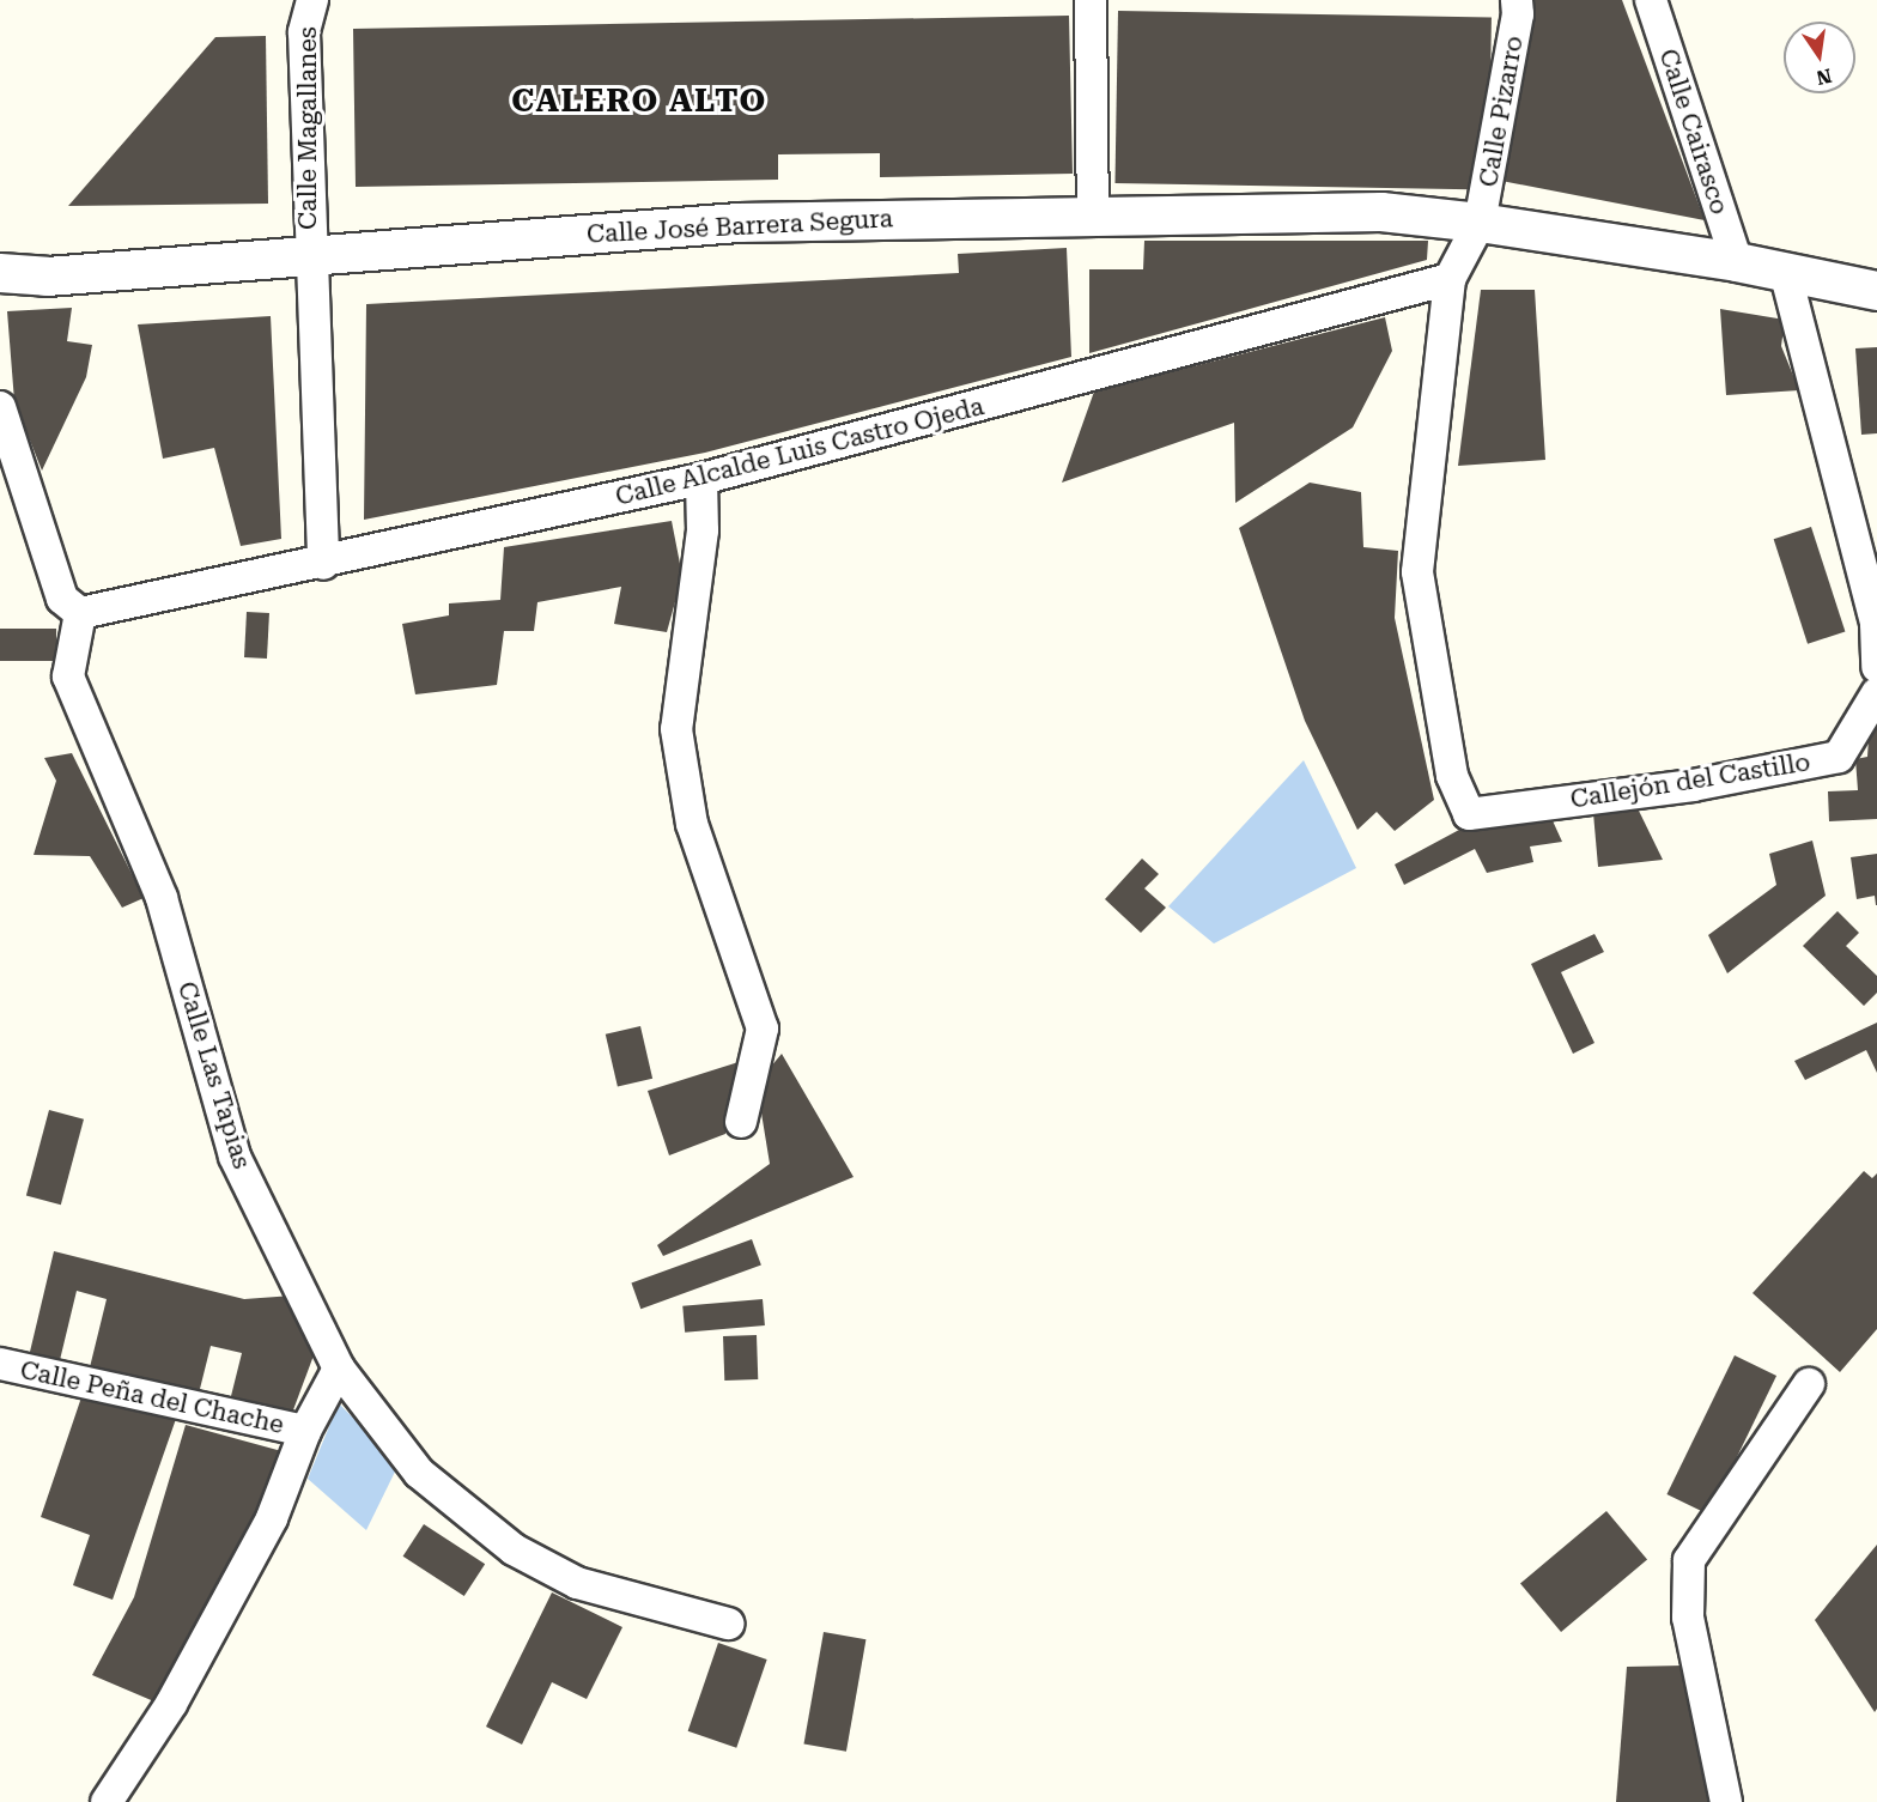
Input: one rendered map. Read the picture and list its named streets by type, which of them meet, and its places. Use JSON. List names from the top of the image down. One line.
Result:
{"streets":{"street":["Calle Pizarro","Calle Magallanes","Calle Cairasco","Calle José Barrera Segura","Calle Alcalde Luis Castro Ojeda","Callejón del Castillo","Calle Las Tapias","Calle Peña del Chache"]},"crossings":[["Calle Pizarro","Calle José Barrera Segura"],["Calle Magallanes","Calle José Barrera Segura"],["Calle Magallanes","Calle Alcalde Luis Castro Ojeda"],["Calle Alcalde Luis Castro Ojeda","Callejón del Castillo"],["Calle Alcalde Luis Castro Ojeda","Calle Las Tapias"]],"districts":["CALERO ALTO"],"north":"bottom"}
